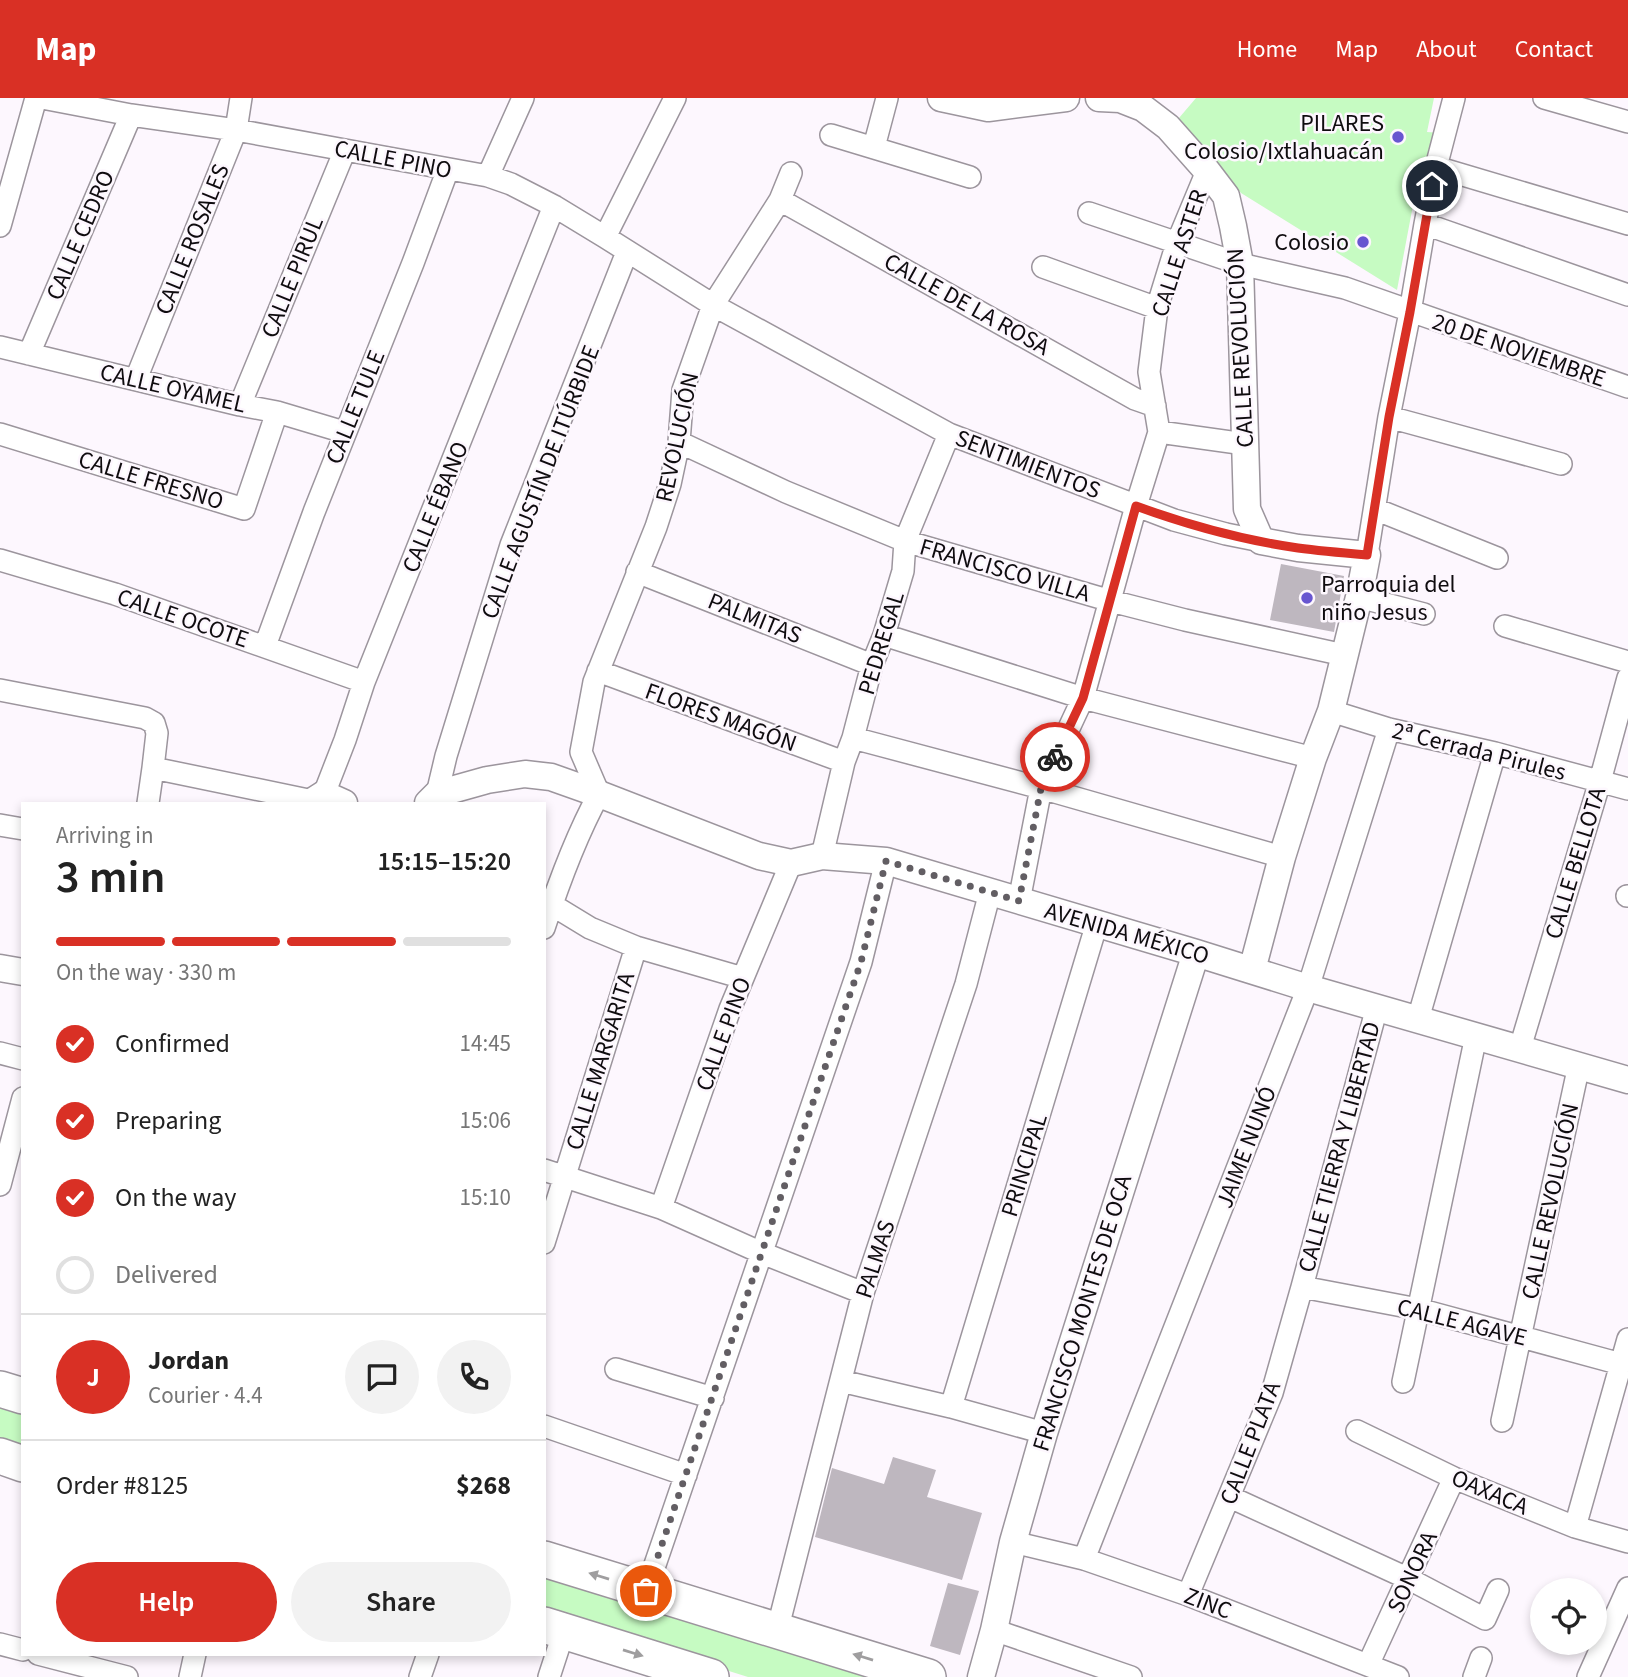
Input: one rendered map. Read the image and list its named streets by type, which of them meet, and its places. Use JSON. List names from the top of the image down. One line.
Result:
{"streets":{"street":["CALLE PINO","CALLE CEDRO","CALLE ROSALES","CALLE ASTER","CALLE PIRUL","CALLE DE LA ROSA","CALLE REVOLUCIÓN","20 DE NOVIEMBRE","CALLE OYAMEL","CALLE TULE","REVOLUCIÓN","SENTIMIENTOS","CALLE FRESNO","CALLE AGUSTÍN DE ITÚRBIDE","CALLE ÉBANO","FRANCISCO VILLA","CALLE OCOTE","PALMITAS","PEDREGAL","FLORES MAGÓN","2ª Cerrada Pirules","CALLE BELLOTA","AVENIDA MÉXICO","CALLE MARGARITA","JAIME NUNÓ","CALLE TIERRA Y LIBERTAD","PRINCIPAL","PALMAS","FRANCISCO MONTES DE OCA","CALLE AGAVE","CALLE PLATA","OAXACA","SONORA","ZINC"]},"crossings":[["CALLE PINO","CALLE CEDRO"],["CALLE PINO","CALLE ROSALES"],["CALLE PINO","CALLE PIRUL"],["CALLE PINO","CALLE TULE"],["CALLE PINO","REVOLUCIÓN"],["CALLE PINO","SENTIMIENTOS"],["CALLE PINO","CALLE AGUSTÍN DE ITÚRBIDE"],["CALLE PINO","CALLE ÉBANO"],["CALLE PINO","AVENIDA MÉXICO"],["CALLE CEDRO","CALLE OYAMEL"],["CALLE ROSALES","CALLE OYAMEL"],["CALLE ASTER","CALLE DE LA ROSA"],["CALLE ASTER","CALLE REVOLUCIÓN"],["CALLE ASTER","20 DE NOVIEMBRE"],["CALLE ASTER","SENTIMIENTOS"],["CALLE ASTER","FRANCISCO VILLA"],["CALLE ASTER","AVENIDA MÉXICO"],["CALLE PIRUL","CALLE OYAMEL"],["CALLE DE LA ROSA","REVOLUCIÓN"],["CALLE REVOLUCIÓN","20 DE NOVIEMBRE"],["CALLE REVOLUCIÓN","SENTIMIENTOS"],["CALLE REVOLUCIÓN","AVENIDA MÉXICO"],["CALLE REVOLUCIÓN","CALLE AGAVE"],["CALLE OYAMEL","CALLE TULE"],["CALLE OYAMEL","CALLE FRESNO"],["CALLE TULE","CALLE OCOTE"],["REVOLUCIÓN","SENTIMIENTOS"],["REVOLUCIÓN","FRANCISCO VILLA"],["REVOLUCIÓN","PALMITAS"],["REVOLUCIÓN","FLORES MAGÓN"],["REVOLUCIÓN","AVENIDA MÉXICO"],["SENTIMIENTOS","PEDREGAL"],["CALLE AGUSTÍN DE ITÚRBIDE","AVENIDA MÉXICO"],["CALLE ÉBANO","CALLE OCOTE"],["FRANCISCO VILLA","PEDREGAL"],["PALMITAS","PEDREGAL"],["PEDREGAL","FLORES MAGÓN"],["PEDREGAL","AVENIDA MÉXICO"],["2ª Cerrada Pirules","CALLE BELLOTA"],["2ª Cerrada Pirules","JAIME NUNÓ"],["CALLE BELLOTA","AVENIDA MÉXICO"],["AVENIDA MÉXICO","JAIME NUNÓ"],["AVENIDA MÉXICO","CALLE TIERRA Y LIBERTAD"],["AVENIDA MÉXICO","PRINCIPAL"],["AVENIDA MÉXICO","PALMAS"],["AVENIDA MÉXICO","FRANCISCO MONTES DE OCA"],["JAIME NUNÓ","ZINC"],["CALLE TIERRA Y LIBERTAD","CALLE AGAVE"],["CALLE TIERRA Y LIBERTAD","CALLE PLATA"],["FRANCISCO MONTES DE OCA","ZINC"],["CALLE AGAVE","CALLE PLATA"],["CALLE PLATA","ZINC"],["OAXACA","SONORA"],["SONORA","ZINC"]],"places":["PILARES Colosio/Ixtlahuacán","Colosio","Parroquia del niño Jesus"],"page":{"header":"Map","nav":["Home","Map","About","Contact"],"heading":["3 min","Arriving in","15:15–15:20"],"panel":["Jordan","Courier · 4.4","Order #8125","$268"],"bar":"On the way · 330 m","list":[["Confirmed","14:45"],["Preparing","15:06"],["On the way","15:10"],"Delivered"],"round":"J","buttons":["Help","Share"]}}
